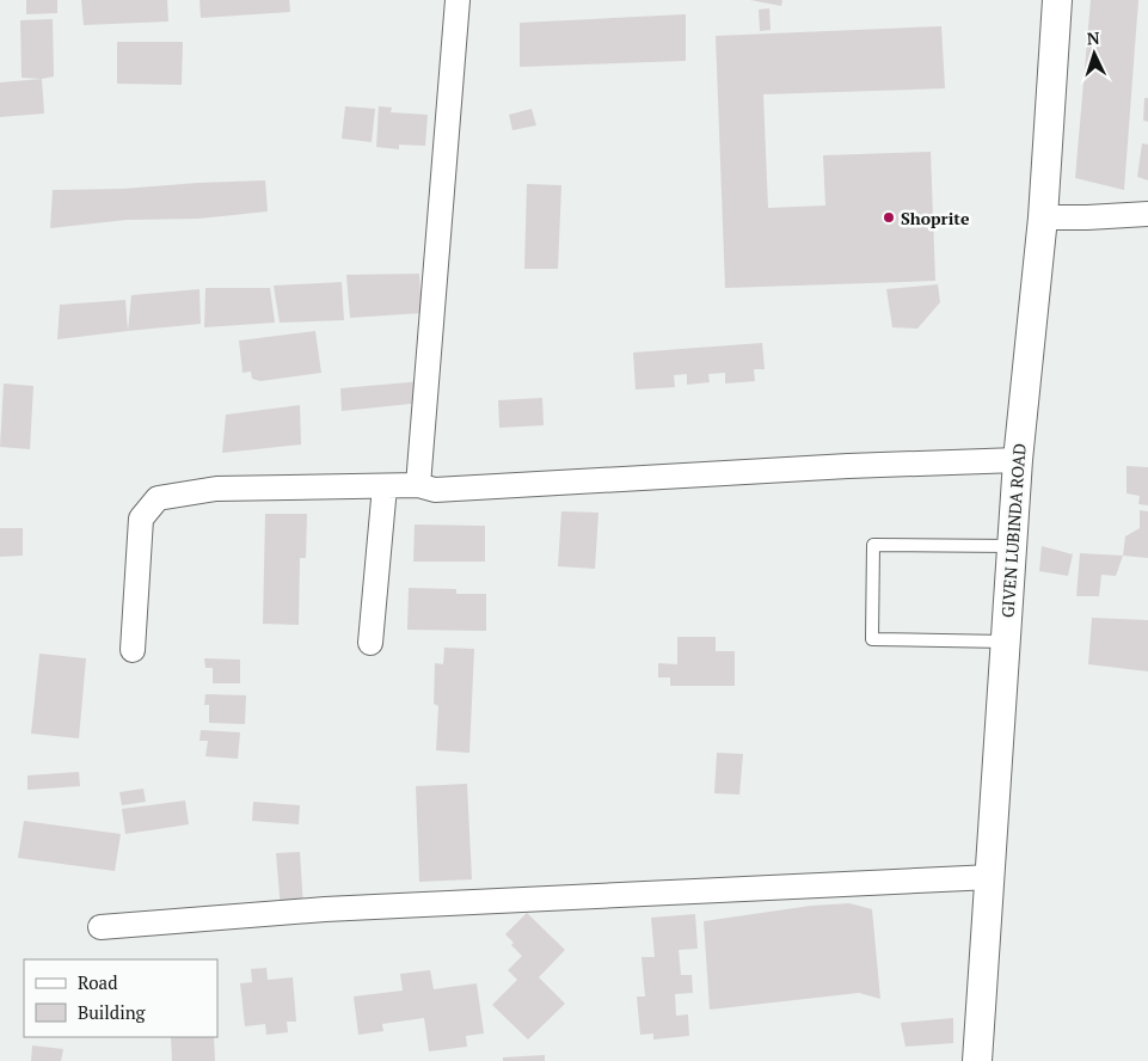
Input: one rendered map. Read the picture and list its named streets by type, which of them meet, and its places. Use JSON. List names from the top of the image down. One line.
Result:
{"streets":{"street":["GIVEN LUBINDA ROAD"]},"places":["Shoprite"],"legend":["Road","Building"],"north":"top"}
